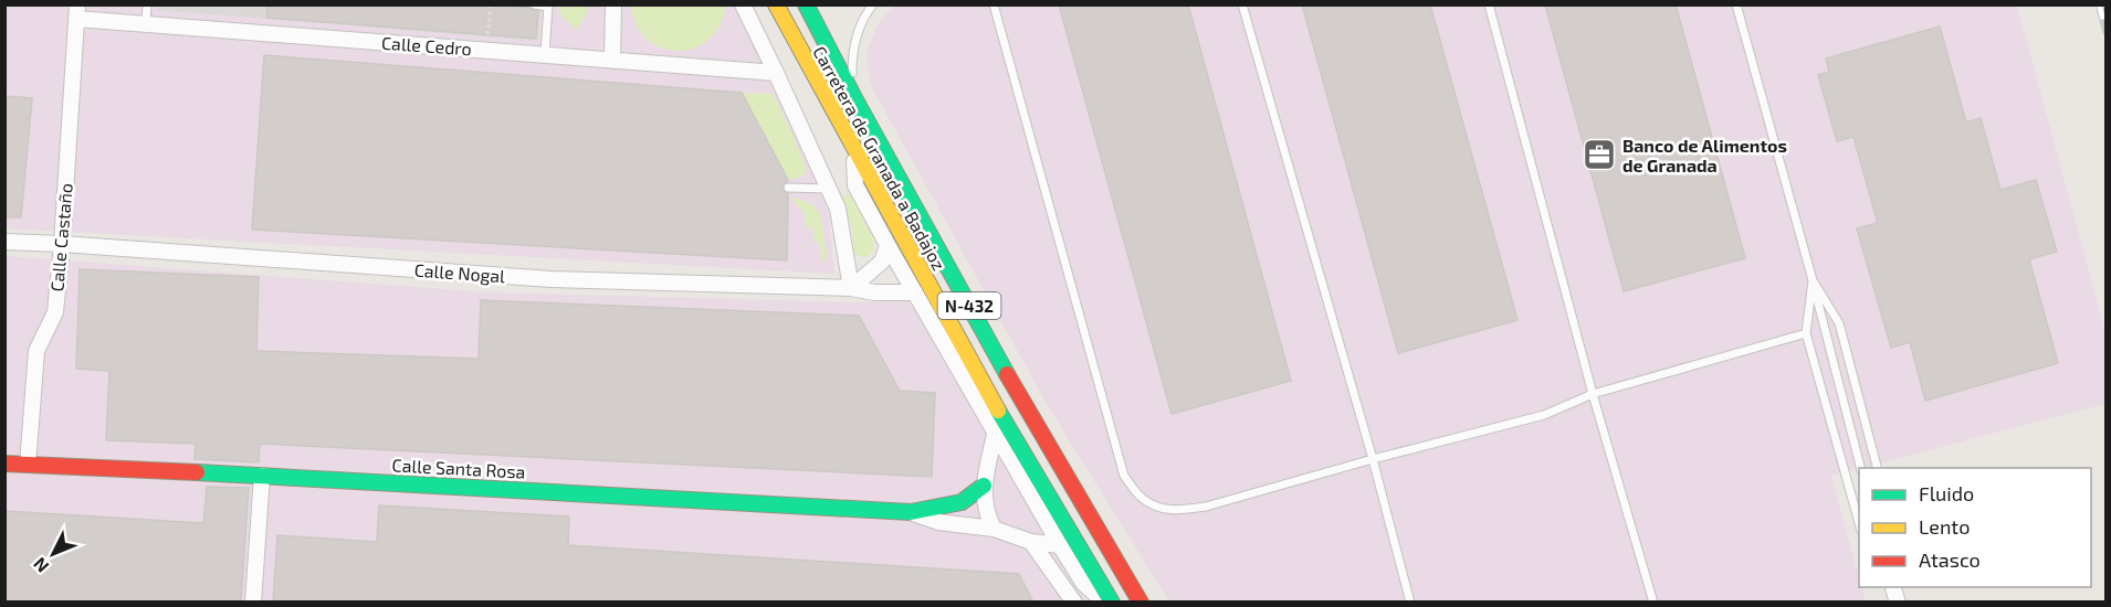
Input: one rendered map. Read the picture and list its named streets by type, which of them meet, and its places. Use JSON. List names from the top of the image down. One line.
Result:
{"streets":{"main road":["Carretera de Granada a Badajoz","N-432","Calle Santa Rosa"],"street":["Calle Cedro","Calle Castaño","Calle Nogal"]},"crossings":[["Calle Cedro","Calle Castaño"],["Calle Castaño","Calle Nogal"],["Calle Castaño","Calle Santa Rosa"]],"places":{"office":["Banco de Alimentos de Granada"]},"legend":["Fluido","Lento","Atasco"],"north":"bottom left"}
